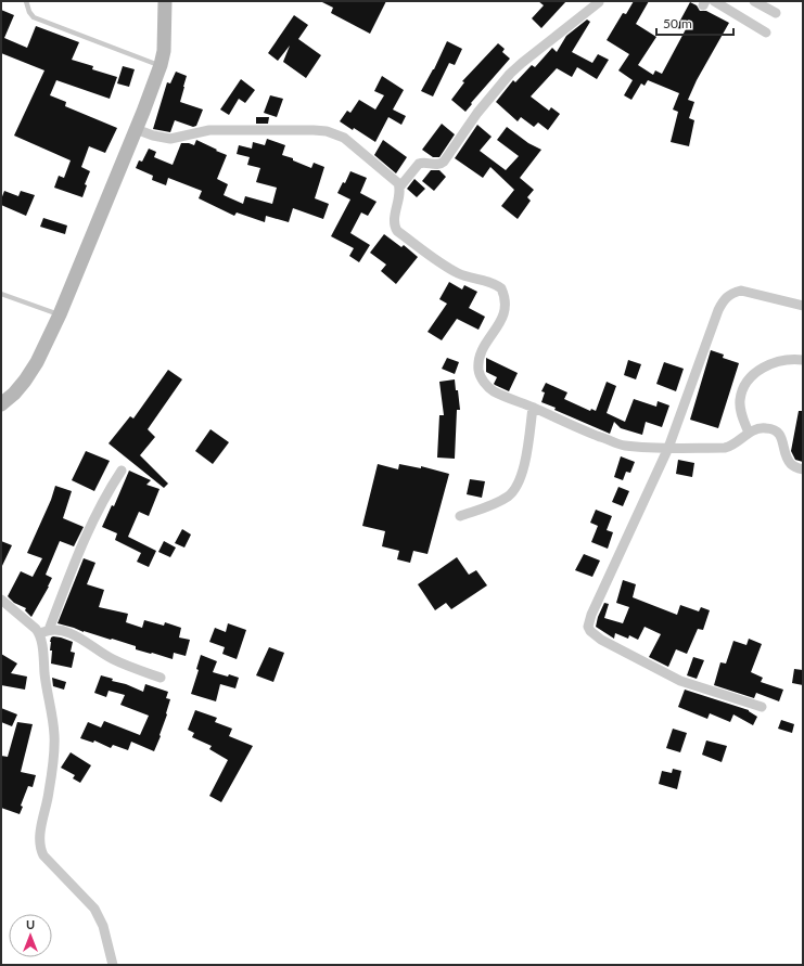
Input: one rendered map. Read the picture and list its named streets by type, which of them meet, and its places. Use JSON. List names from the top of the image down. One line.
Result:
{"scale_bar":"50 m","north":"top"}
